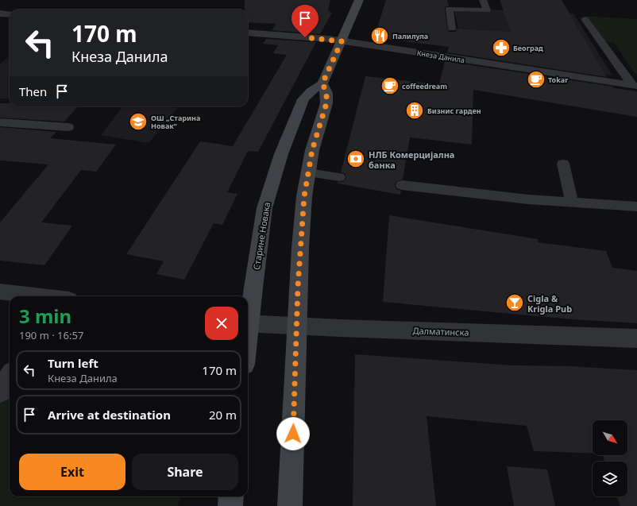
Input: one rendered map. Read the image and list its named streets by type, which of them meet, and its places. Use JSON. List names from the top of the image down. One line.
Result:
{"streets":{"main road":["Старине Новака"],"street":["Кнеза Данила","Далматинска"]},"places":{"restaurant":["Палилула"],"pharmacy":["Београд"],"cafe":["Tokar","coffeedream"],"building":["Бизнис гарден"],"school or university":["ОШ „Старина Новак”"],"bank":["НЛБ Комерцијална банка"],"bar":["Cigla & Krigla Pub"]},"north":"bottom right","page":{"turn":["170 m","Кнеза Данила"],"then":"Then","heading":["3 min","190 m · 16:57"],"list":[{"name":"Turn left","note":"Кнеза Данила","value":"170 m"},{"name":"Arrive at destination","value":"20 m"}],"buttons":["Exit","Share"]}}
